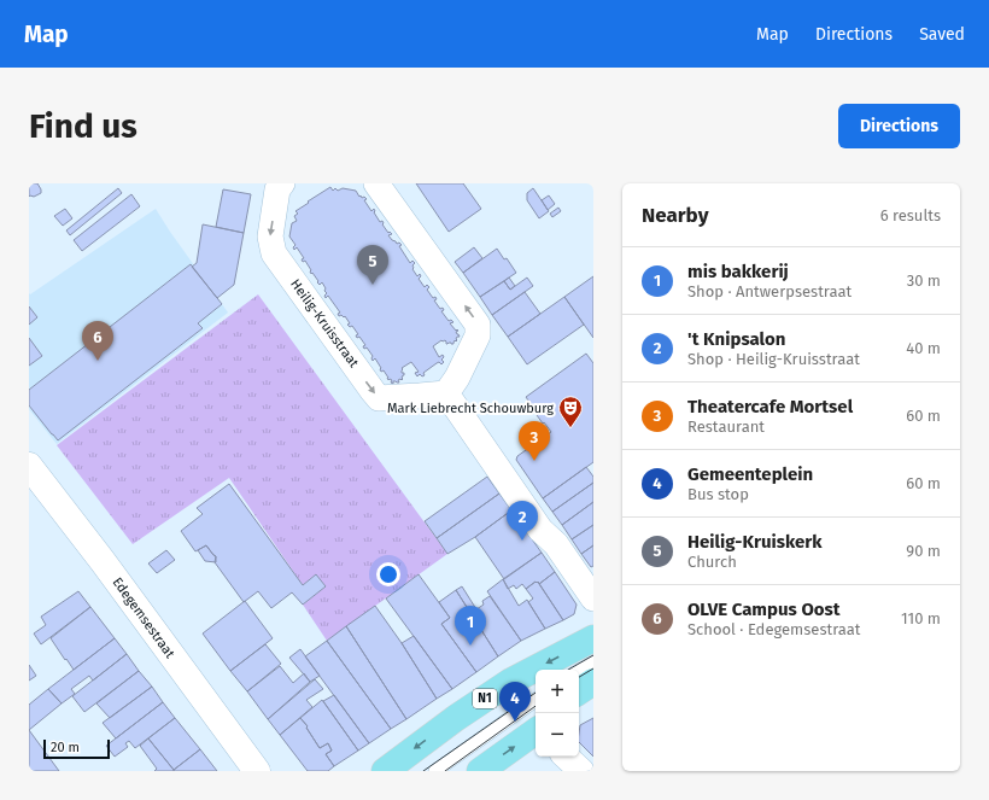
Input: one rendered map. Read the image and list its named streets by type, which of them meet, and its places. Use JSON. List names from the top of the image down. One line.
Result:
{"streets":{"main road":["N1"],"street":["Heilig-Kruisstraat","Edegemsestraat"]},"one_way":["Heilig-Kruisstraat"],"places":{"theatre":["Mark Liebrecht Schouwburg"]},"scale_bar":"20 m","page":{"header":"Map","nav":["Map","Directions","Saved"],"buttons":"Directions","title":"Find us","heading":["Nearby","6 results"],"pins":["5","6","3","2","1","4"],"list":[{"mark":"1","name":"mis bakkerij","note":"Shop · Antwerpsestraat","value":"30 m"},{"mark":"2","name":"'t Knipsalon","note":"Shop · Heilig-Kruisstraat","value":"40 m"},{"mark":"3","name":"Theatercafe Mortsel","note":"Restaurant","value":"60 m"},{"mark":"4","name":"Gemeenteplein","note":"Bus stop","value":"60 m"},{"mark":"5","name":"Heilig-Kruiskerk","note":"Church","value":"90 m"},{"mark":"6","name":"OLVE Campus Oost","note":"School · Edegemsestraat","value":"110 m"}],"map_buttons":["+","−"],"scale":"20 m"}}
